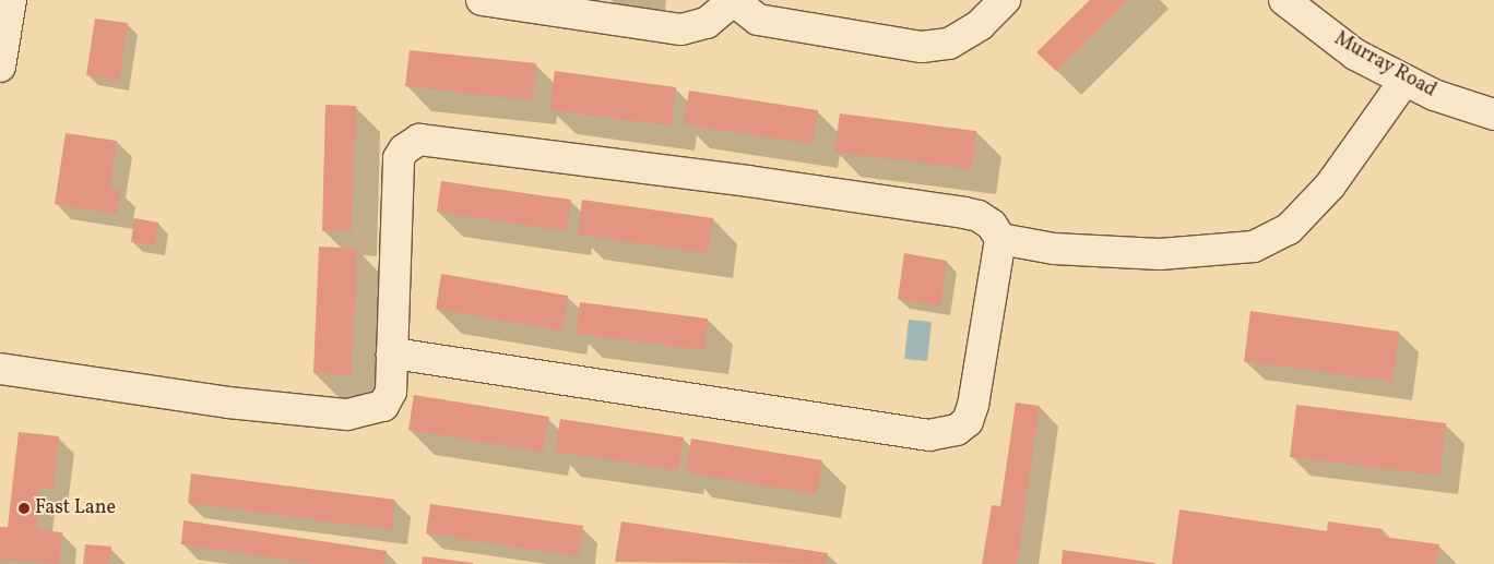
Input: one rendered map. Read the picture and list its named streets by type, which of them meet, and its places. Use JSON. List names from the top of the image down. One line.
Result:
{"streets":{"street":["Murray Road"]},"places":["Fast Lane"]}
